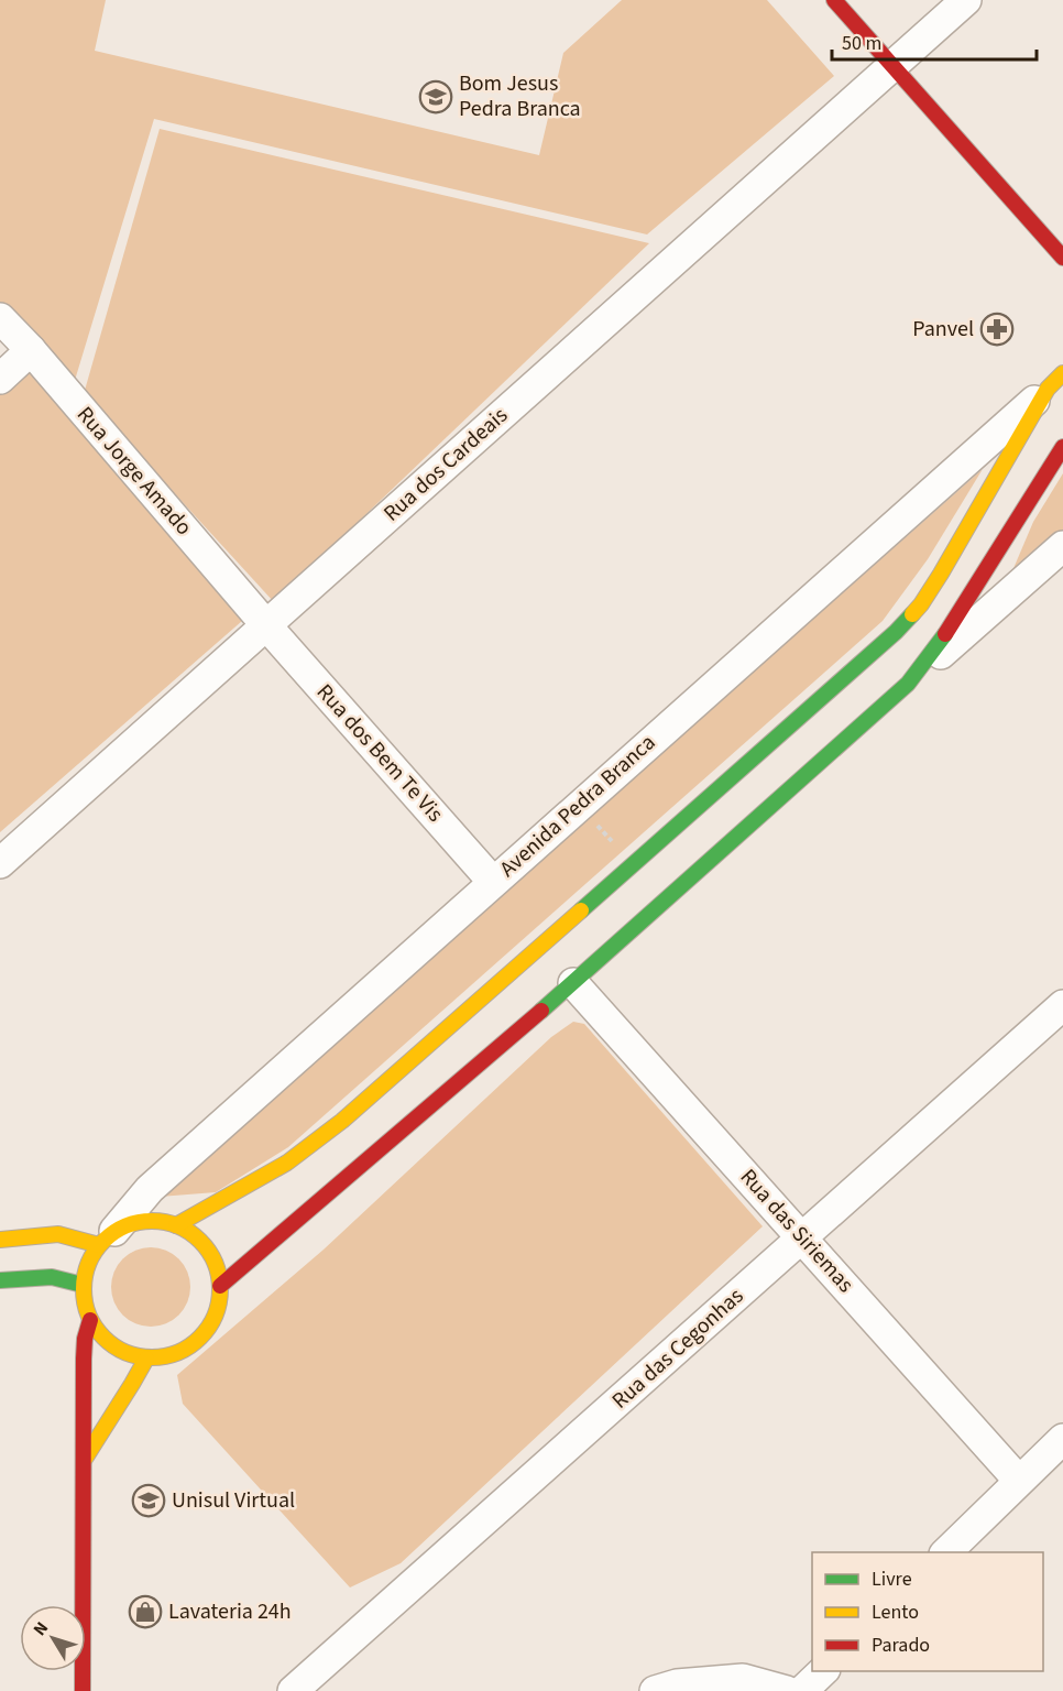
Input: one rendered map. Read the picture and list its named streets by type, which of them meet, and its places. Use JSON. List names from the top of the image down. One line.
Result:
{"streets":{"main road":["Avenida Pedra Branca"],"street":["Rua dos Cardeais","Rua Jorge Amado","Rua dos Bem Te Vis","Rua das Siriemas","Rua das Cegonhas"]},"crossings":[["Rua dos Cardeais","Rua Jorge Amado"],["Rua dos Cardeais","Rua dos Bem Te Vis"],["Rua Jorge Amado","Rua dos Bem Te Vis"],["Rua dos Bem Te Vis","Avenida Pedra Branca"],["Rua das Siriemas","Rua das Cegonhas"]],"places":{"school or university":["Bom Jesus Pedra Branca","Unisul Virtual"],"pharmacy":["Panvel"],"shop":["Lavateria 24h"]},"legend":["Livre","Lento","Parado"],"scale_bar":"50 m","north":"top left"}
